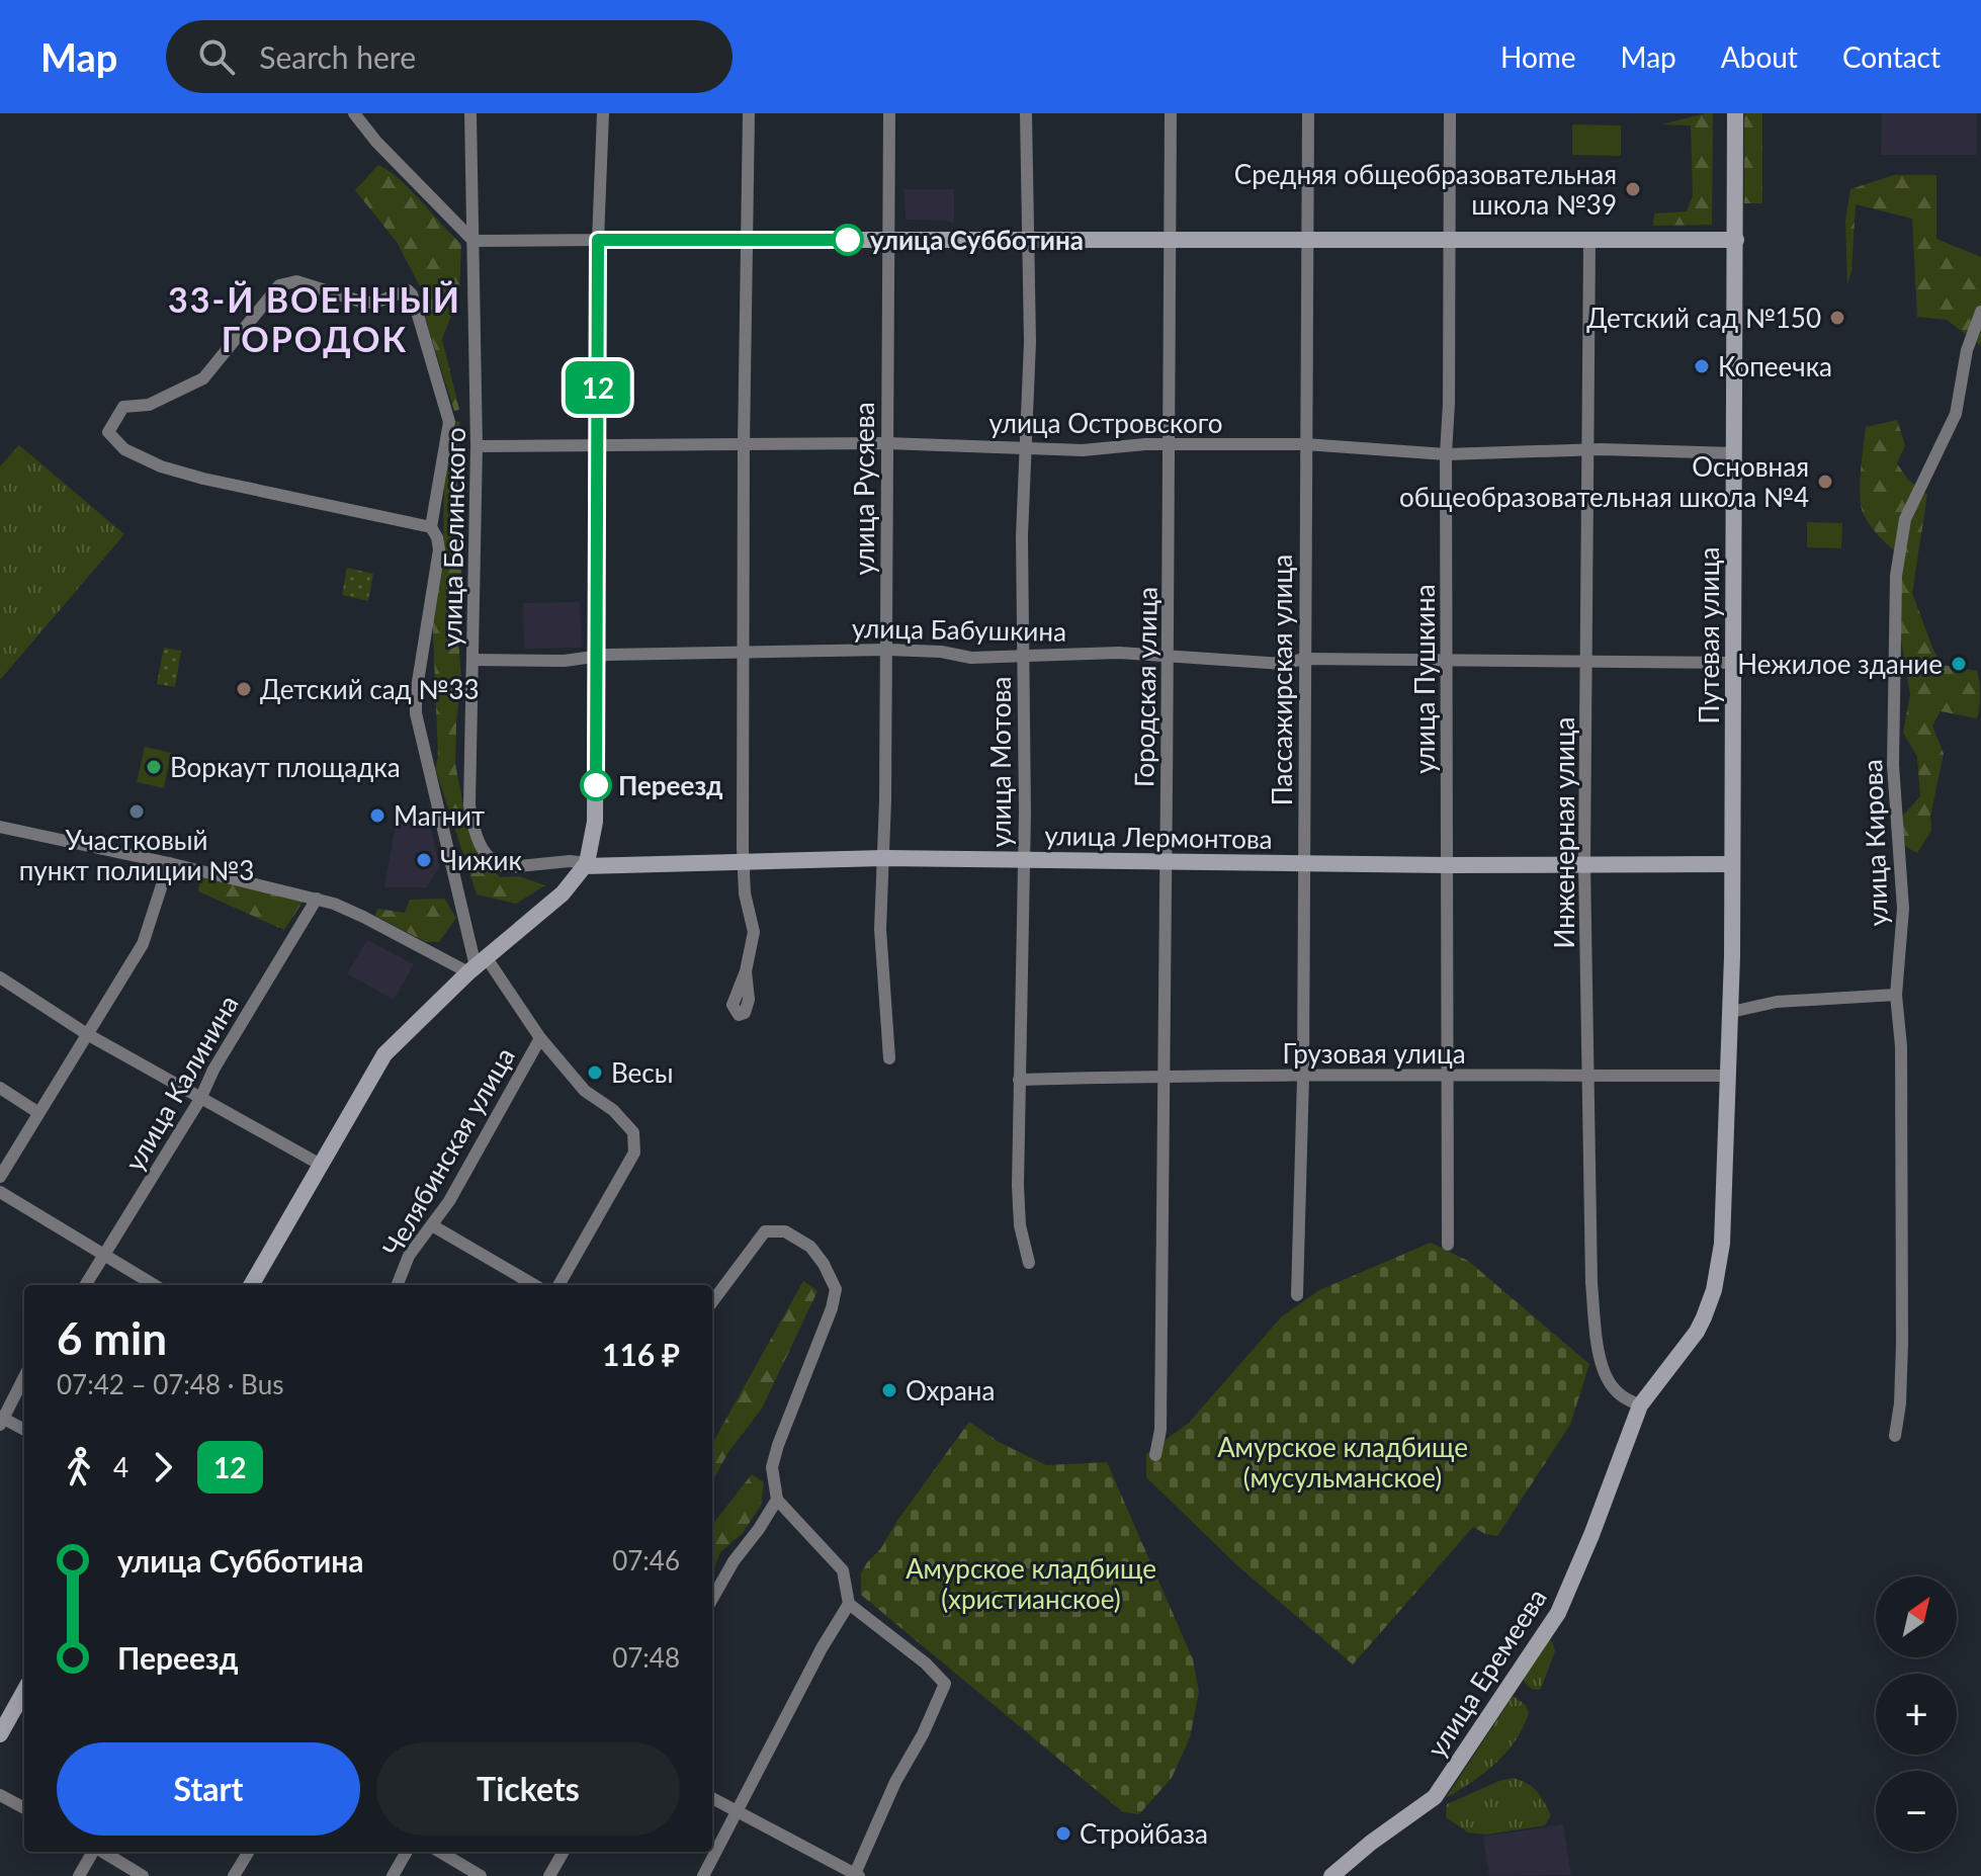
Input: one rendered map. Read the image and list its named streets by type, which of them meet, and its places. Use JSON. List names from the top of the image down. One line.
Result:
{"streets":{"street":["улица Островского","улица Русяева","улица Белинского","улица Бабушкина","Путевая улица","улица Пушкина","Пассажирская улица","Городская улица","улица Мотова","Инженерная улица","улица Лермонтова","улица Кирова","Грузовая улица","улица Калинина","Челябинская улица","улица Еремеева"]},"crossings":[["улица Островского","улица Русяева"],["улица Островского","улица Белинского"],["улица Островского","Путевая улица"],["улица Островского","улица Пушкина"],["улица Островского","Пассажирская улица"],["улица Островского","Городская улица"],["улица Островского","улица Мотова"],["улица Островского","Инженерная улица"],["улица Русяева","улица Бабушкина"],["улица Русяева","улица Лермонтова"],["улица Белинского","улица Бабушкина"],["улица Белинского","улица Лермонтова"],["улица Бабушкина","Путевая улица"],["улица Бабушкина","улица Пушкина"],["улица Бабушкина","Пассажирская улица"],["улица Бабушкина","Городская улица"],["улица Бабушкина","улица Мотова"],["улица Бабушкина","Инженерная улица"],["Путевая улица","Инженерная улица"],["Путевая улица","улица Лермонтова"],["Путевая улица","Грузовая улица"],["Путевая улица","улица Еремеева"],["улица Пушкина","улица Лермонтова"],["улица Пушкина","Грузовая улица"],["Пассажирская улица","улица Лермонтова"],["Пассажирская улица","Грузовая улица"],["Городская улица","улица Лермонтова"],["Городская улица","Грузовая улица"],["улица Мотова","улица Лермонтова"],["улица Мотова","Грузовая улица"],["Инженерная улица","улица Лермонтова"],["Инженерная улица","Грузовая улица"],["Инженерная улица","улица Еремеева"]],"districts":["33-Й ВОЕННЫЙ ГОРОДОК"],"parks":["Амурское кладбище (мусульманское)","Амурское кладбище (христианское)"],"places":["Средняя общеобразовательная школа №39","улица Субботина","Детский сад №150","Копеечка","Основная общеобразовательная школа №4","Нежилое здание","Детский сад №33","Воркаут площадка","Переезд","Участковый пункт полиции №3","Магнит","Чижик","Весы","Охрана","Стройбаза"],"lines":["bus line 12"],"north":"top right","page":{"header":"Map","search":"Search here","nav":["Home","Map","About","Contact"],"on_map":"12","heading":["6 min","07:42 – 07:48 · Bus","116 ₽"],"legs":["4","12"],"list":[{"name":"улица Субботина","value":"07:46"},{"name":"Переезд","value":"07:48"}],"map_buttons":["+","−"],"buttons":["Start","Tickets"]}}
